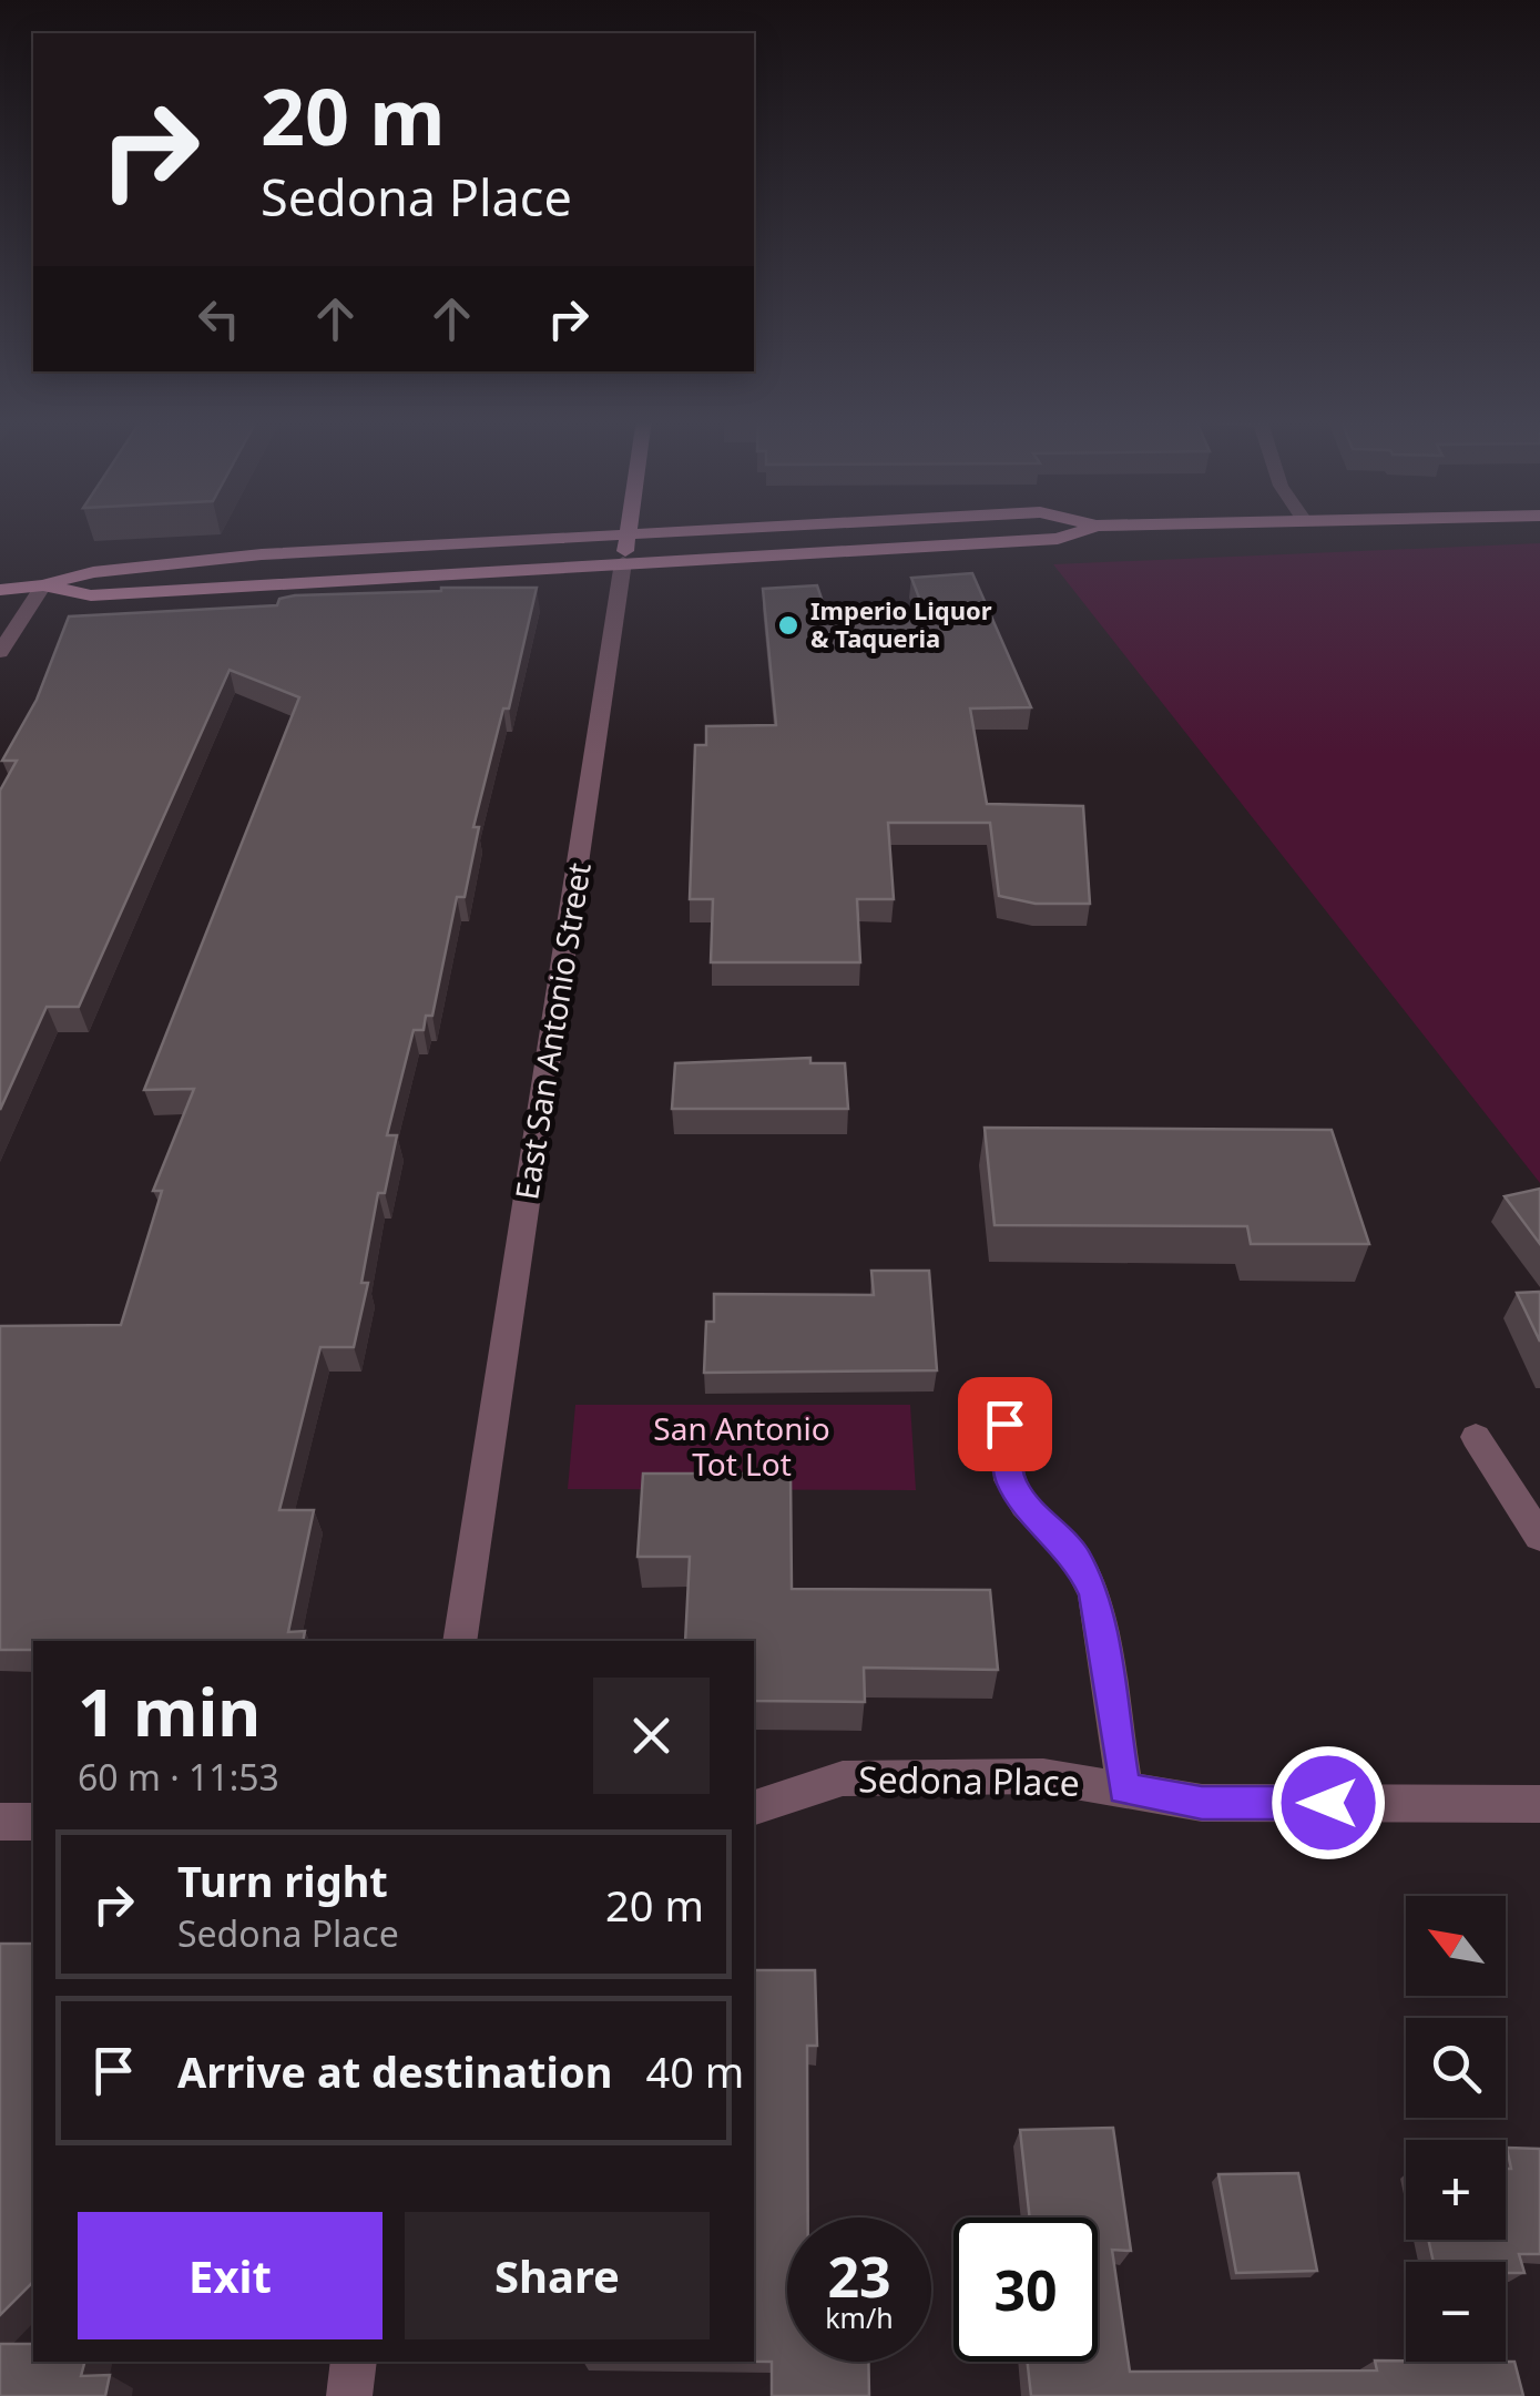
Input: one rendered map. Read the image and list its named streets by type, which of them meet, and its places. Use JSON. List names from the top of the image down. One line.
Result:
{"streets":{"main road":["East San Antonio Street"],"street":["Sedona Place"]},"parks":["San Antonio Tot Lot"],"places":["Imperio Liquor & Taqueria"],"north":"top left","page":{"turn":["20 m","Sedona Place"],"heading":["1 min","60 m · 11:53"],"list":[{"name":"Turn right","note":"Sedona Place","value":"20 m"},{"name":"Arrive at destination","value":"40 m"}],"map_buttons":["+","−"],"buttons":["Exit","Share"],"speed":"23 km/h","limit":"30"}}
